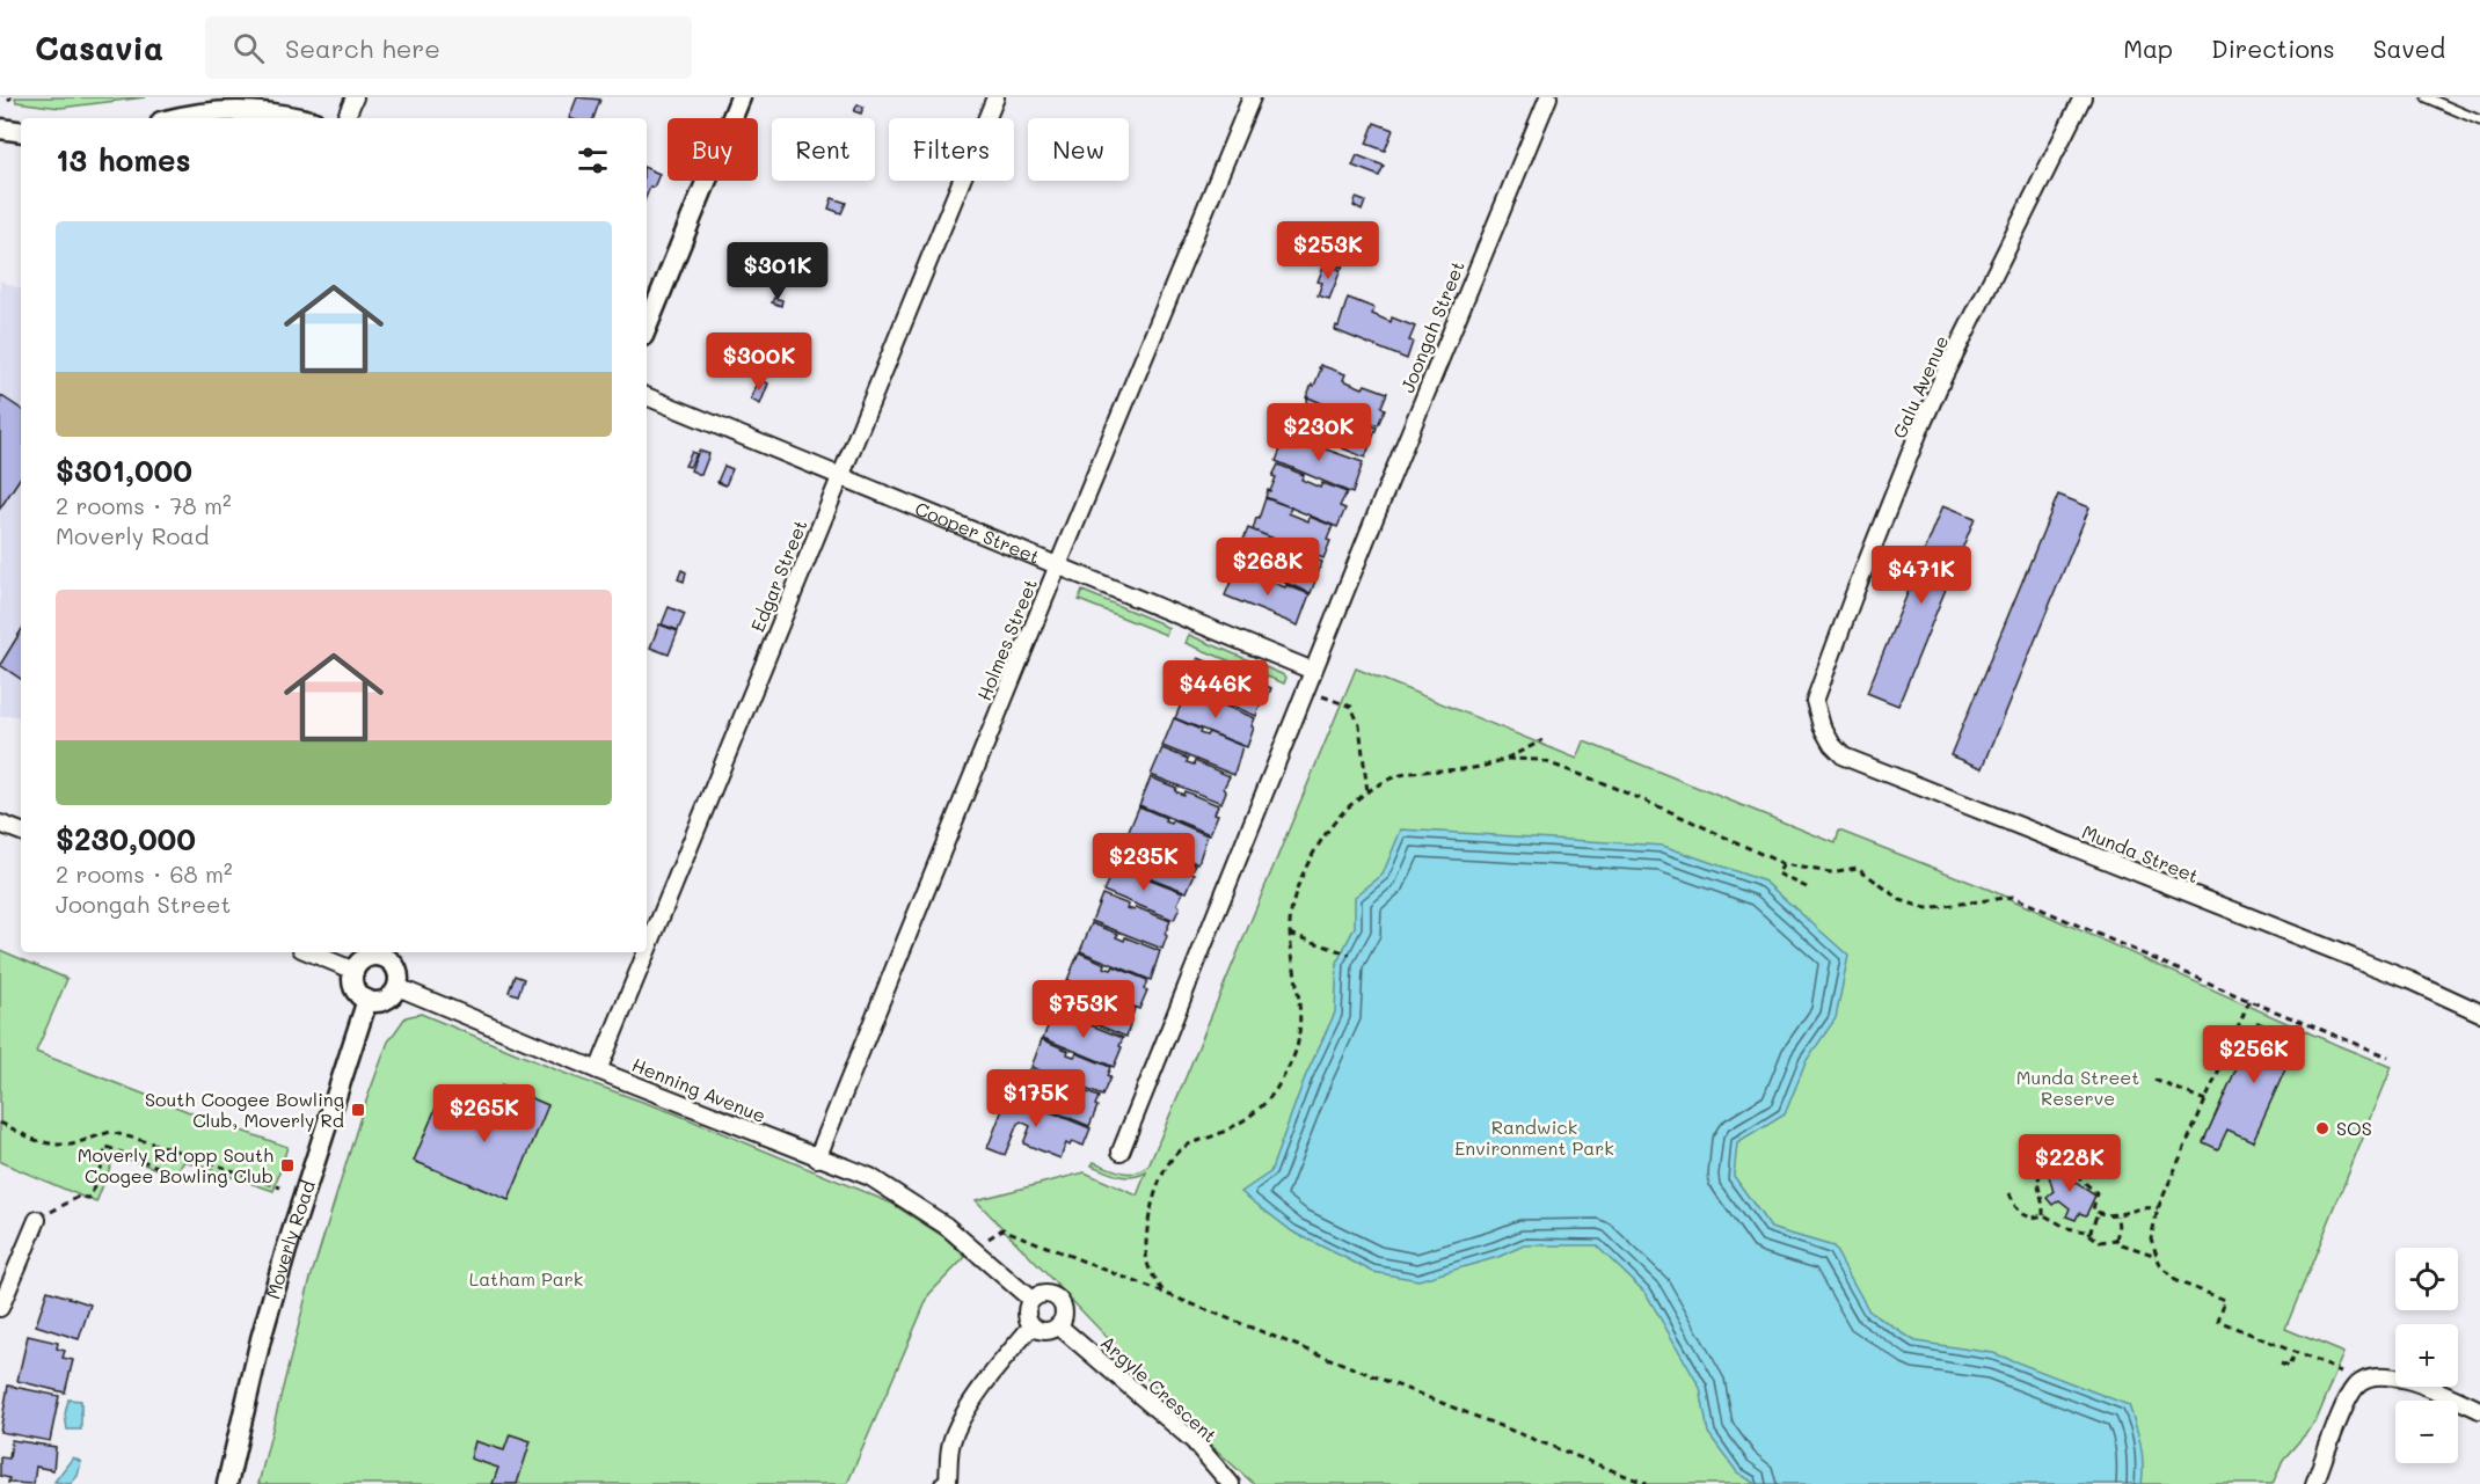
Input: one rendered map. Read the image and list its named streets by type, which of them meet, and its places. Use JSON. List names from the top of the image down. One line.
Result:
{"streets":{"street":["Joongah Street","Galu Avenue","Cooper Street","Edgar Street","Holmes Street","Munda Street","Henning Avenue","Moverly Road","Argyle Crescent"]},"crossings":[["Joongah Street","Cooper Street"],["Galu Avenue","Munda Street"],["Cooper Street","Edgar Street"],["Cooper Street","Holmes Street"],["Edgar Street","Henning Avenue"],["Holmes Street","Henning Avenue"],["Henning Avenue","Moverly Road"]],"parks":["Munda Street Reserve","Randwick Environment Park","Latham Park"],"places":{"transit":["South Coogee Bowling Club, Moverly Rd","Moverly Rd opp South Coogee Bowling Club"],"other":["SOS"]},"page":{"header":"Casavia","search":"Search here","nav":["Map","Directions","Saved"],"chip":["Buy","Rent","Filters","New"],"heading":"13 homes","list":[{"name":"$301,000","note":"2 rooms · 78 m² · Moverly Road"},{"name":"$230,000","note":"2 rooms · 68 m² · Joongah Street"}],"price":["$253K","$301K","$300K","$230K","$268K","$471K","$446K","$235K","$753K","$256K","$175K","$265K","$228K"],"map_buttons":["+","−"]}}
